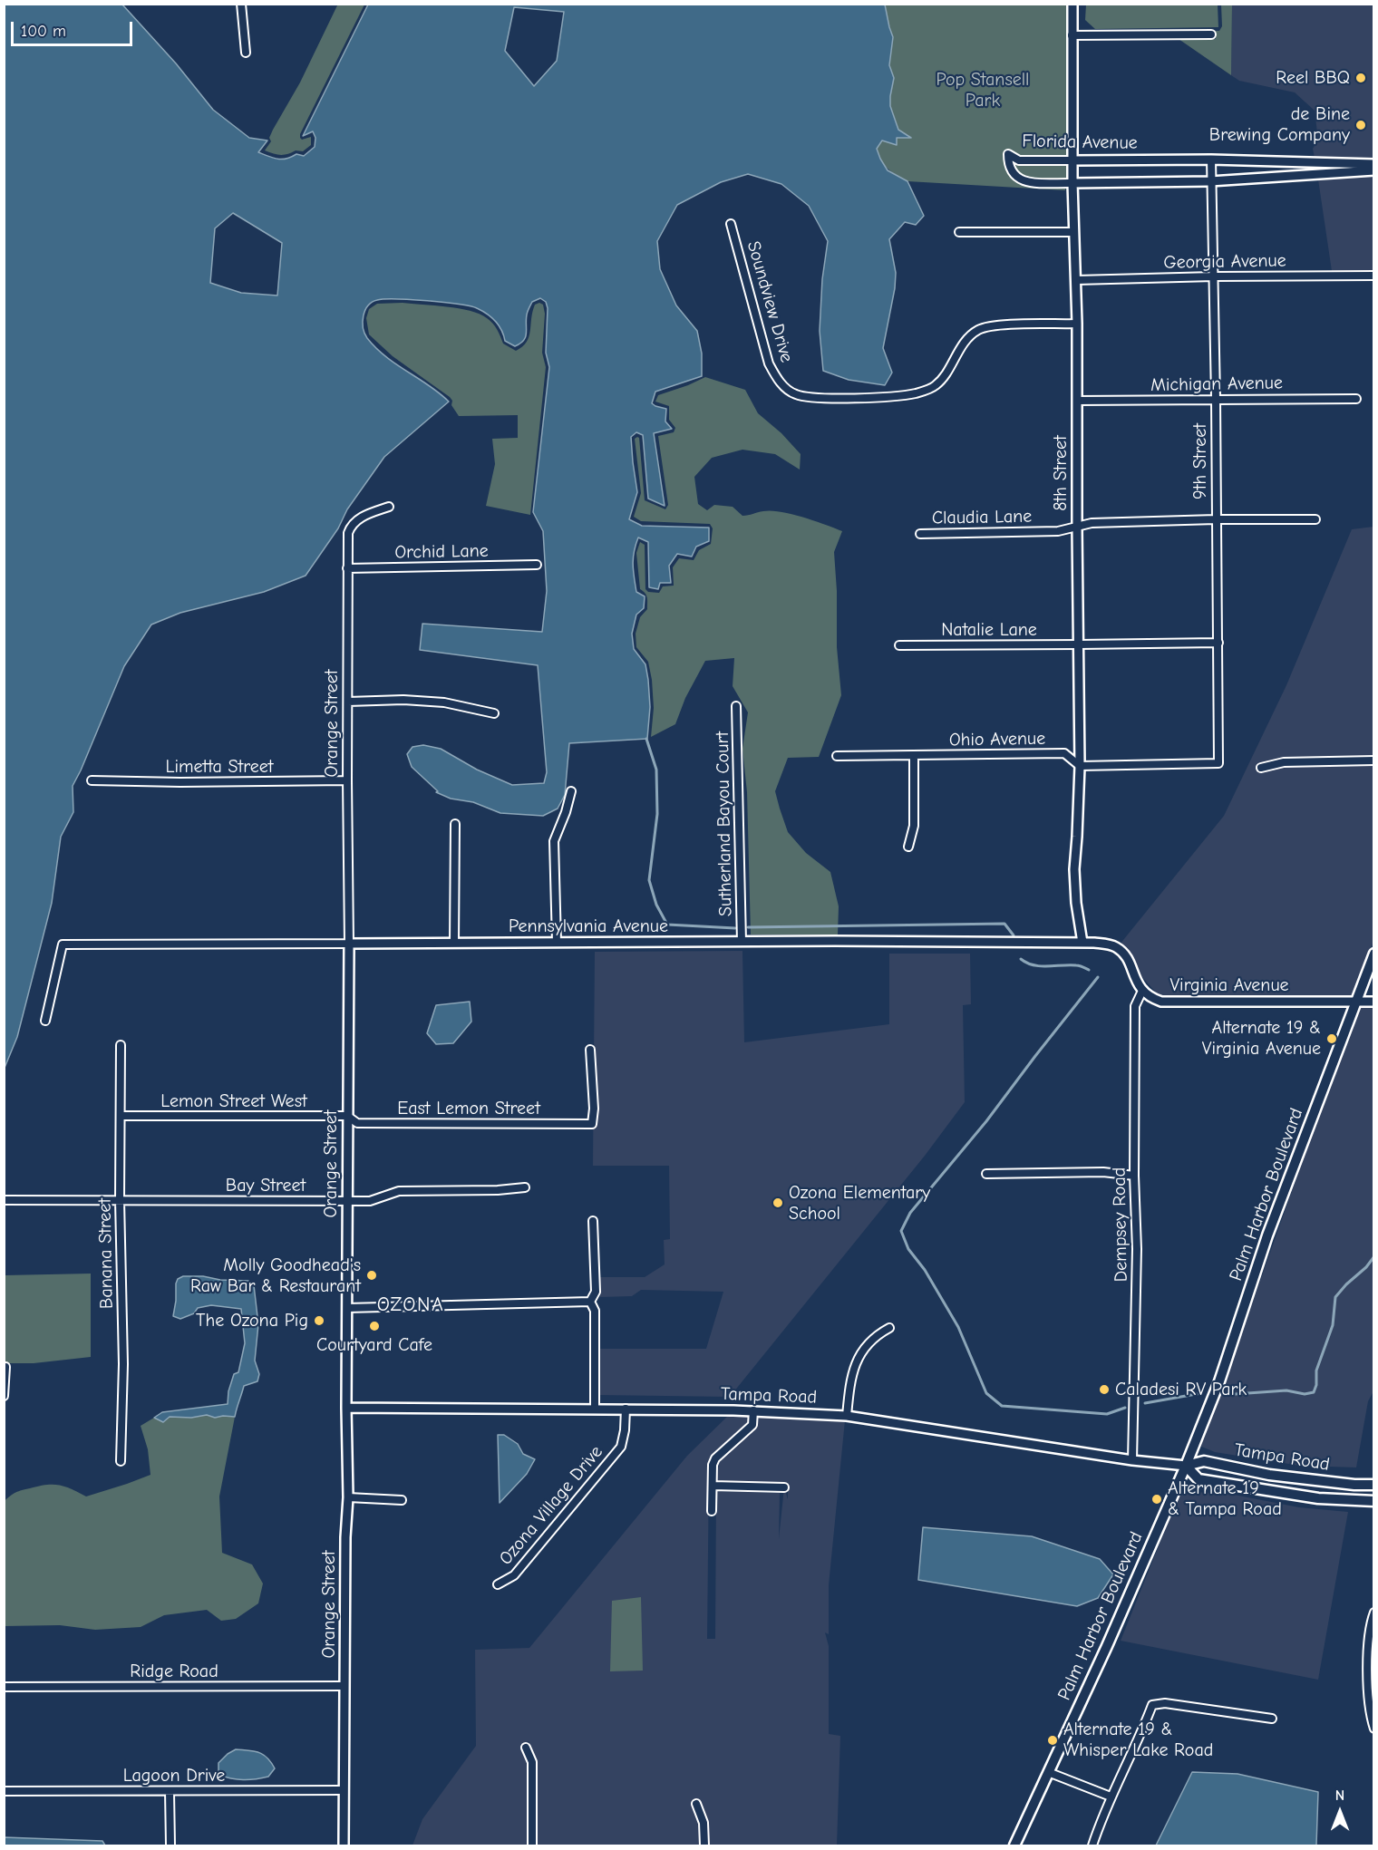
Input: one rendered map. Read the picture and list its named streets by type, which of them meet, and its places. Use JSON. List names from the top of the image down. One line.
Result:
{"streets":{"main road":["Palm Harbor Boulevard","Tampa Road"],"street":["Florida Avenue","Georgia Avenue","Soundview Drive","Michigan Avenue","9th Street","8th Street","Claudia Lane","Orchid Lane","Natalie Lane","Orange Street","Ohio Avenue","Limetta Street","Sutherland Bayou Court","Pennsylvania Avenue","Virginia Avenue","Lemon Street West","East Lemon Street","Bay Street","Dempsey Road","Banana Street","Ozona Village Drive","Ridge Road","Lagoon Drive"]},"crossings":[["Florida Avenue","9th Street"],["Florida Avenue","8th Street"],["Georgia Avenue","9th Street"],["Georgia Avenue","8th Street"],["Soundview Drive","8th Street"],["Michigan Avenue","9th Street"],["Michigan Avenue","8th Street"],["9th Street","8th Street"],["9th Street","Claudia Lane"],["9th Street","Natalie Lane"],["9th Street","Ohio Avenue"],["8th Street","Claudia Lane"],["8th Street","Natalie Lane"],["8th Street","Ohio Avenue"],["8th Street","Pennsylvania Avenue"],["Orchid Lane","Orange Street"],["Orange Street","Limetta Street"],["Orange Street","Pennsylvania Avenue"],["Orange Street","Lemon Street West"],["Orange Street","East Lemon Street"],["Orange Street","Bay Street"],["Orange Street","Tampa Road"],["Orange Street","Ridge Road"],["Orange Street","Lagoon Drive"],["Sutherland Bayou Court","Pennsylvania Avenue"],["Pennsylvania Avenue","Virginia Avenue"],["Pennsylvania Avenue","Dempsey Road"],["Virginia Avenue","Palm Harbor Boulevard"],["Virginia Avenue","Dempsey Road"],["Lemon Street West","East Lemon Street"],["Lemon Street West","Banana Street"],["Bay Street","Banana Street"],["Palm Harbor Boulevard","Tampa Road"],["Dempsey Road","Tampa Road"],["Tampa Road","Ozona Village Drive"]],"districts":["OZONA"],"parks":["Pop Stansell Park"],"places":["Reel BBQ","de Bine Brewing Company","Alternate 19 & Virginia Avenue","Ozona Elementary School","Molly Goodhead's Raw Bar & Restaurant","The Ozona Pig","Courtyard Cafe","Caladesi RV Park","Alternate 19 & Tampa Road","Alternate 19 & Whisper Lake Road"],"scale_bar":"100 m","north":"top"}
